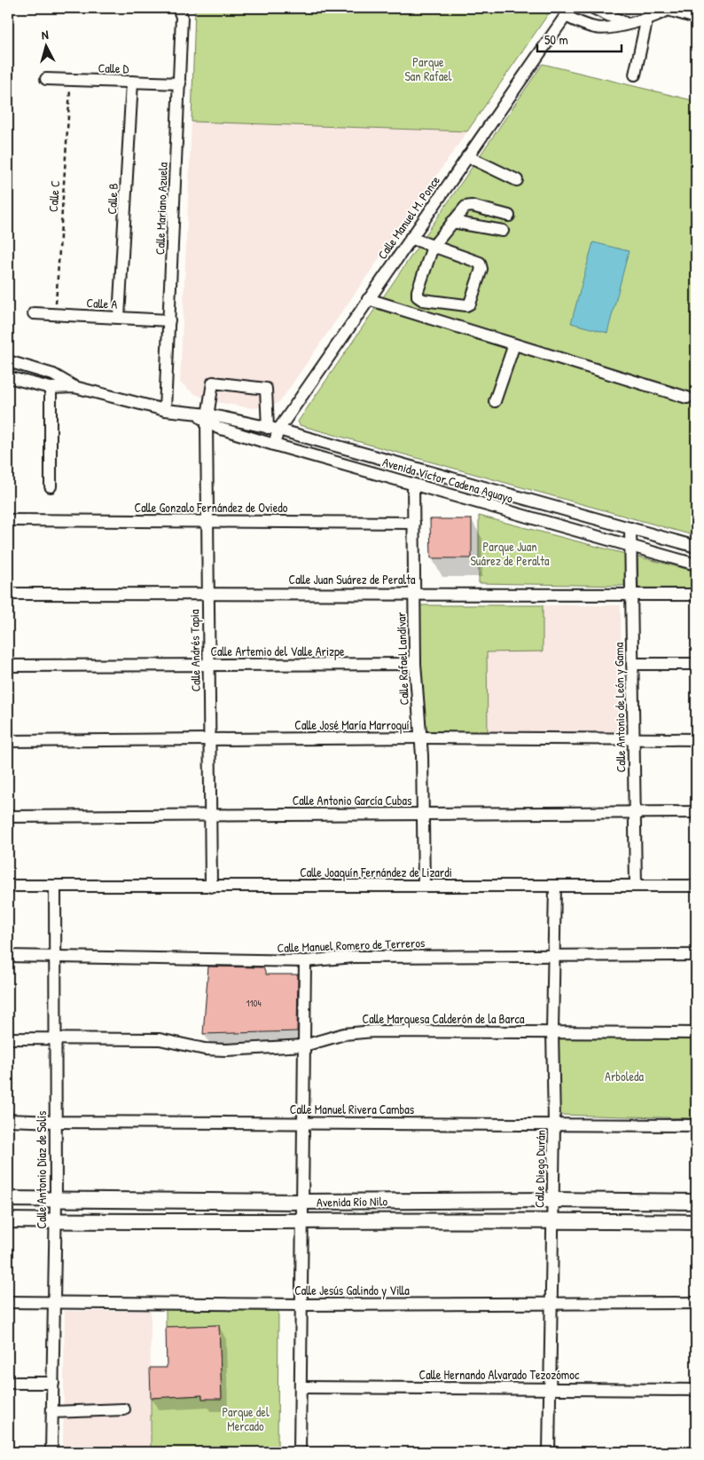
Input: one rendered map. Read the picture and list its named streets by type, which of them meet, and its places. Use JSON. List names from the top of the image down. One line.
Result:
{"streets":{"main road":["Avenida Río Nilo"],"street":["Calle D","Calle B","Calle Mariano Azuela","Calle Manuel M. Ponce","Calle A","Avenida Víctor Cadena Aguayo","Calle Gonzalo Fernández de Oviedo","Calle Juan Suárez de Peralta","Calle Andrés Tapia","Calle Artemio del Valle Arizpe","Calle Rafael Landívar","Calle Antonio de León y Gama","Calle José María Marroquí","Calle Antonio García Cubas","Calle Joaquín Fernández de Lizardi","Calle Manuel Romero de Terreros","Calle Marquesa Calderón de la Barca","Calle Manuel Rivera Cambas","Calle Diego Durán","Calle Antonio Díaz de Solís","Calle Jesús Galindo y Villa","Calle Hernando Alvarado Tezozómoc"],"path":["Calle C"]},"crossings":[["Calle D","Calle C"],["Calle D","Calle B"],["Calle D","Calle Mariano Azuela"],["Calle C","Calle A"],["Calle B","Calle A"],["Calle Mariano Azuela","Calle A"],["Calle Mariano Azuela","Avenida Víctor Cadena Aguayo"],["Calle Manuel M. Ponce","Avenida Víctor Cadena Aguayo"],["Calle Manuel M. Ponce","Calle Andrés Tapia"],["Avenida Víctor Cadena Aguayo","Calle Andrés Tapia"],["Avenida Víctor Cadena Aguayo","Calle Rafael Landívar"],["Avenida Víctor Cadena Aguayo","Calle Antonio de León y Gama"],["Calle Gonzalo Fernández de Oviedo","Calle Andrés Tapia"],["Calle Gonzalo Fernández de Oviedo","Calle Rafael Landívar"],["Calle Juan Suárez de Peralta","Calle Andrés Tapia"],["Calle Juan Suárez de Peralta","Calle Rafael Landívar"],["Calle Juan Suárez de Peralta","Calle Antonio de León y Gama"],["Calle Andrés Tapia","Calle Artemio del Valle Arizpe"],["Calle Andrés Tapia","Calle José María Marroquí"],["Calle Andrés Tapia","Calle Antonio García Cubas"],["Calle Andrés Tapia","Calle Joaquín Fernández de Lizardi"],["Calle Artemio del Valle Arizpe","Calle Rafael Landívar"],["Calle Rafael Landívar","Calle José María Marroquí"],["Calle Rafael Landívar","Calle Antonio García Cubas"],["Calle Rafael Landívar","Calle Joaquín Fernández de Lizardi"],["Calle Antonio de León y Gama","Calle José María Marroquí"],["Calle Antonio de León y Gama","Calle Antonio García Cubas"],["Calle Antonio de León y Gama","Calle Joaquín Fernández de Lizardi"],["Calle Joaquín Fernández de Lizardi","Calle Diego Durán"],["Calle Joaquín Fernández de Lizardi","Calle Antonio Díaz de Solís"],["Calle Manuel Romero de Terreros","Calle Diego Durán"],["Calle Manuel Romero de Terreros","Calle Antonio Díaz de Solís"],["Calle Marquesa Calderón de la Barca","Calle Diego Durán"],["Calle Marquesa Calderón de la Barca","Calle Antonio Díaz de Solís"],["Calle Manuel Rivera Cambas","Calle Diego Durán"],["Calle Manuel Rivera Cambas","Calle Antonio Díaz de Solís"],["Calle Diego Durán","Avenida Río Nilo"],["Calle Diego Durán","Calle Jesús Galindo y Villa"],["Calle Diego Durán","Calle Hernando Alvarado Tezozómoc"],["Calle Antonio Díaz de Solís","Avenida Río Nilo"],["Calle Antonio Díaz de Solís","Calle Jesús Galindo y Villa"]],"parks":["Parque San Rafael","Parque Juan Suárez de Peralta","Arboleda","Parque del Mercado"],"house_numbers":["1104"],"scale_bar":"50 m","north":"top"}
